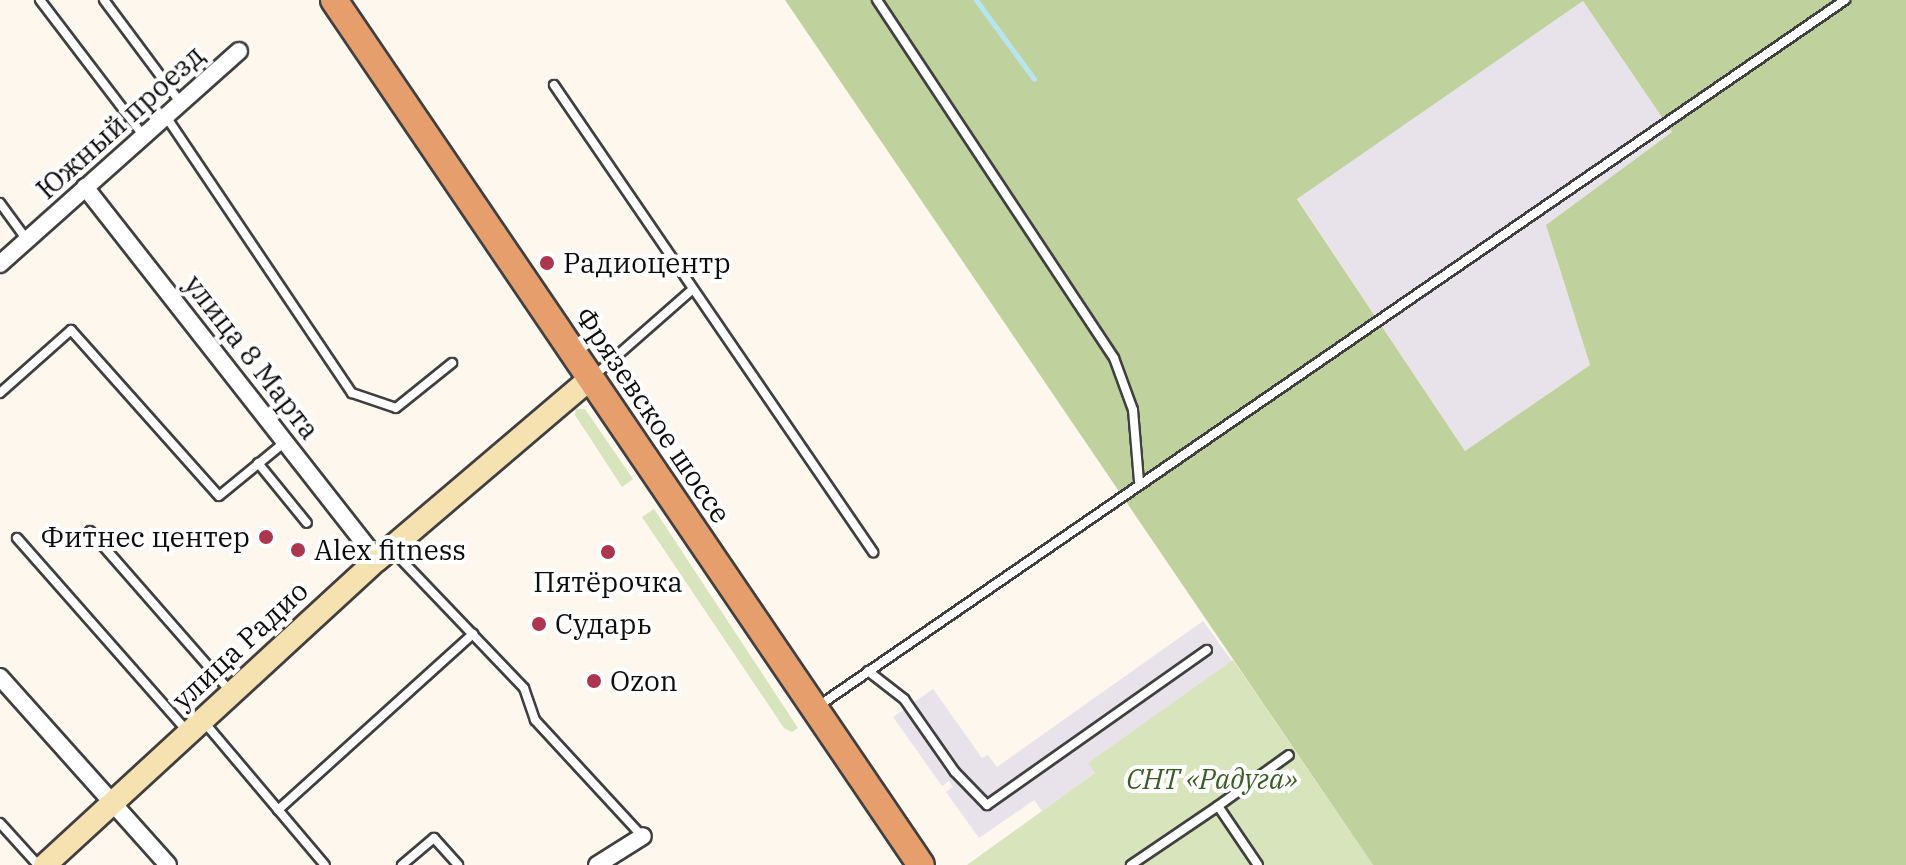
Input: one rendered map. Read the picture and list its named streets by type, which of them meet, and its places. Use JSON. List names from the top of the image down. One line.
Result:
{"streets":{"highway":["Фрязевское шоссе"],"main road":["улица Радио"],"street":["Южный проезд","улица 8 Марта"]},"crossings":[["Южный проезд","улица 8 Марта"],["улица 8 Марта","улица Радио"],["Фрязевское шоссе","улица Радио"]],"parks":["СНТ «Радуга»"],"places":["Радиоцентр","Фитнес центер","Alex fitness","Пятёрочка","Сударь","Ozon"]}
